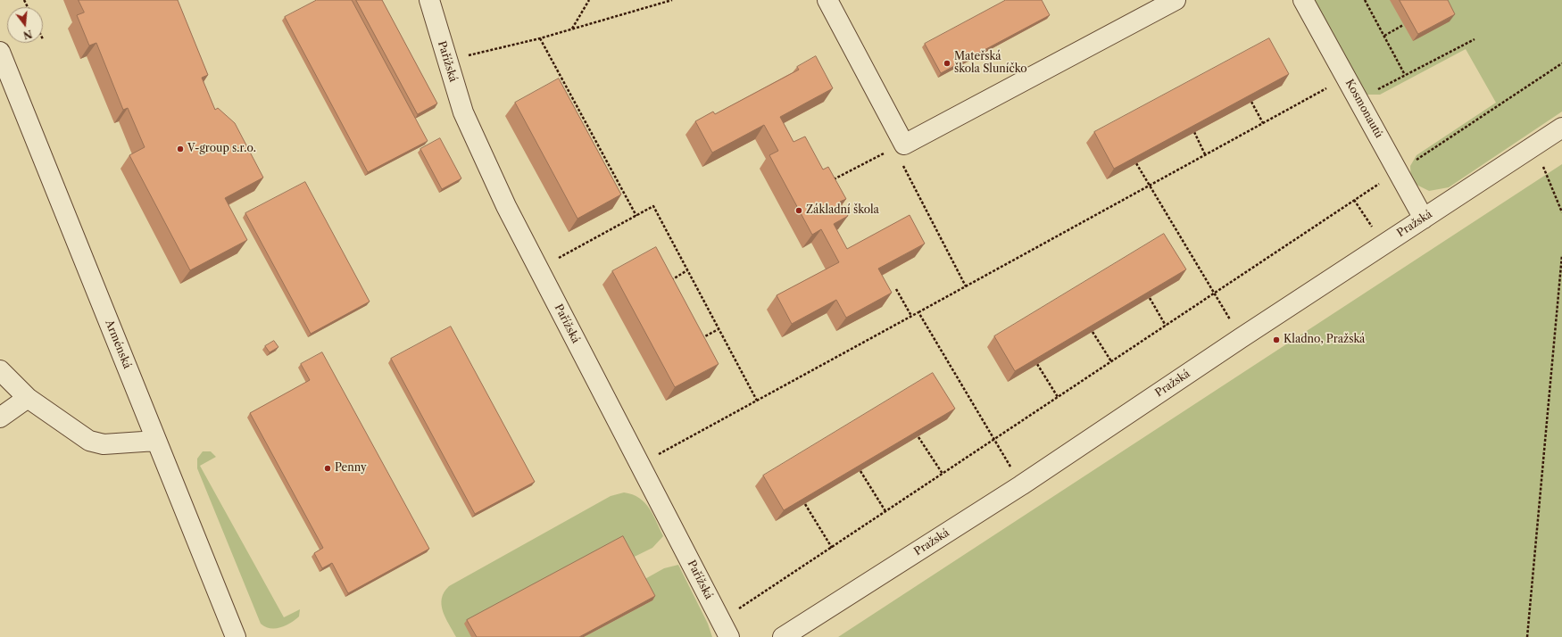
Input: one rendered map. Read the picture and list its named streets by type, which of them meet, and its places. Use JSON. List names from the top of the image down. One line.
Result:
{"streets":{"street":["Pařížská","Kosmonautů","Pražská","Arménská"]},"crossings":[["Kosmonautů","Pražská"]],"places":["Mateřská škola Sluníčko","V-group s.r.o.","Základní škola","Kladno, Pražská","Penny"],"north":"bottom"}
